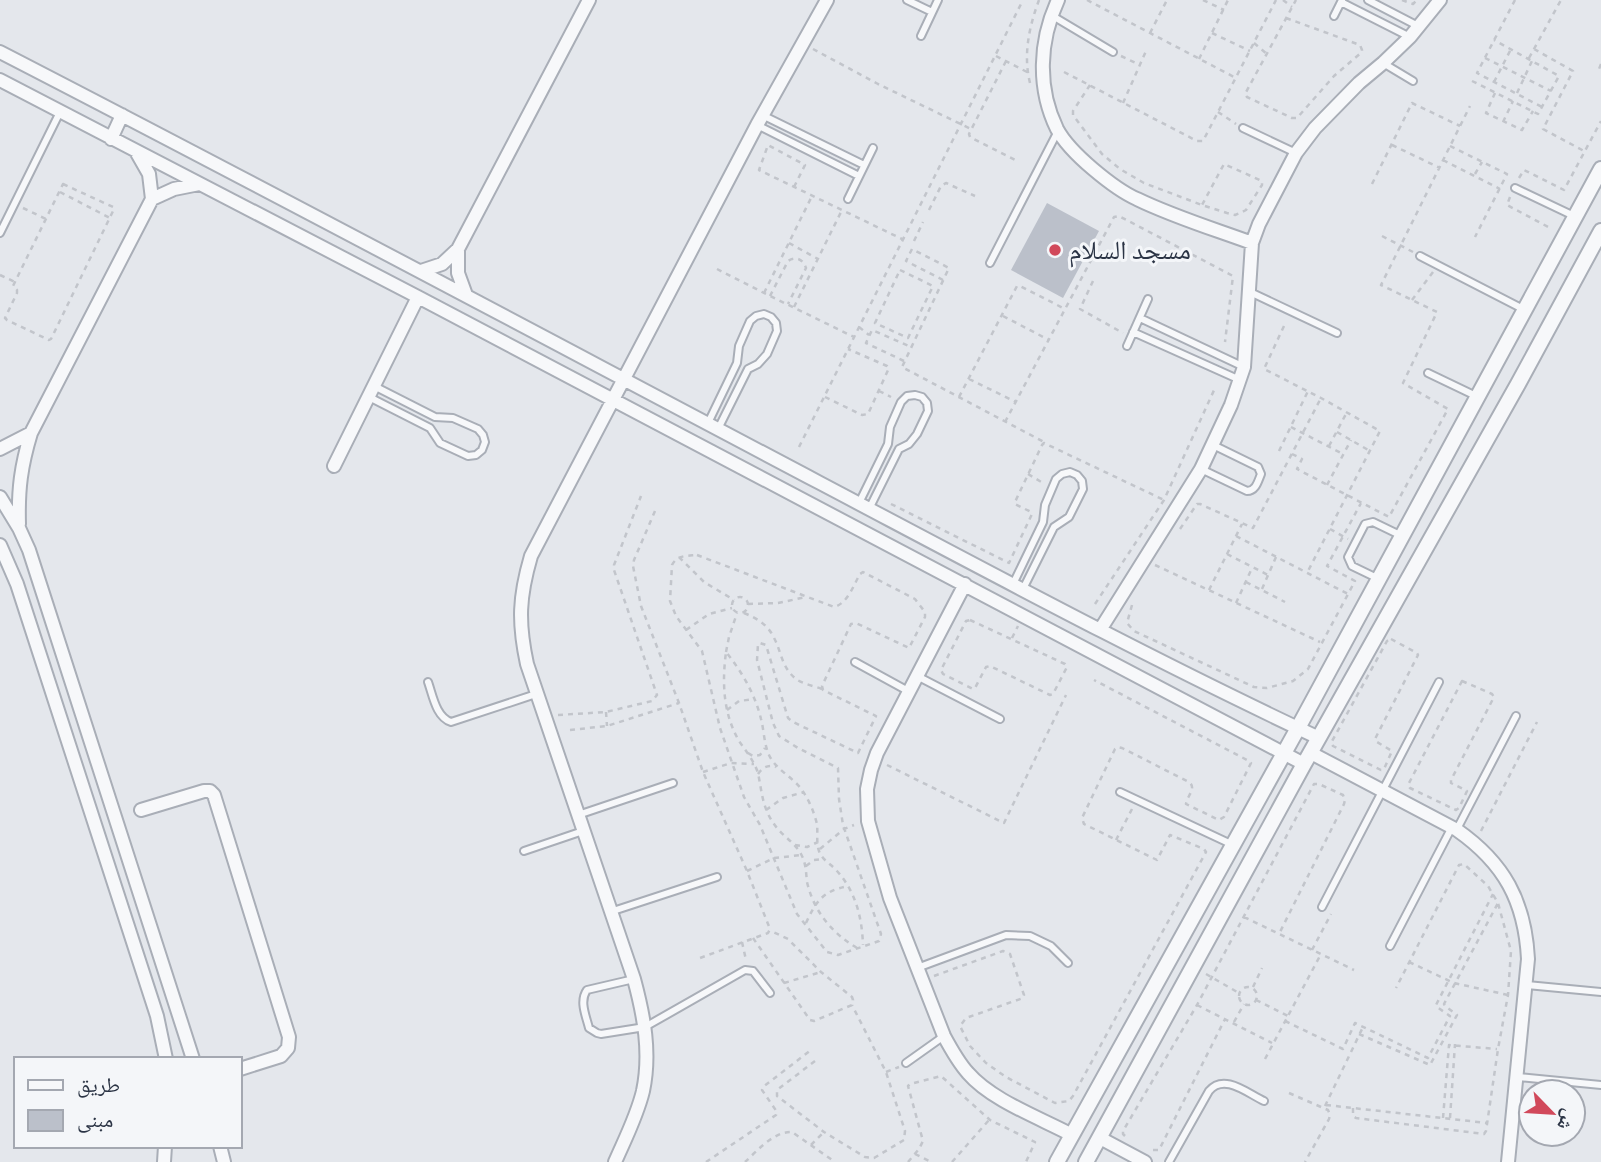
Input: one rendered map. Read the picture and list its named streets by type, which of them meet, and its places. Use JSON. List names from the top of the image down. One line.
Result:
{"places":["مسجد السلام"],"legend":["طريق","مبنى"],"north":"bottom right"}
